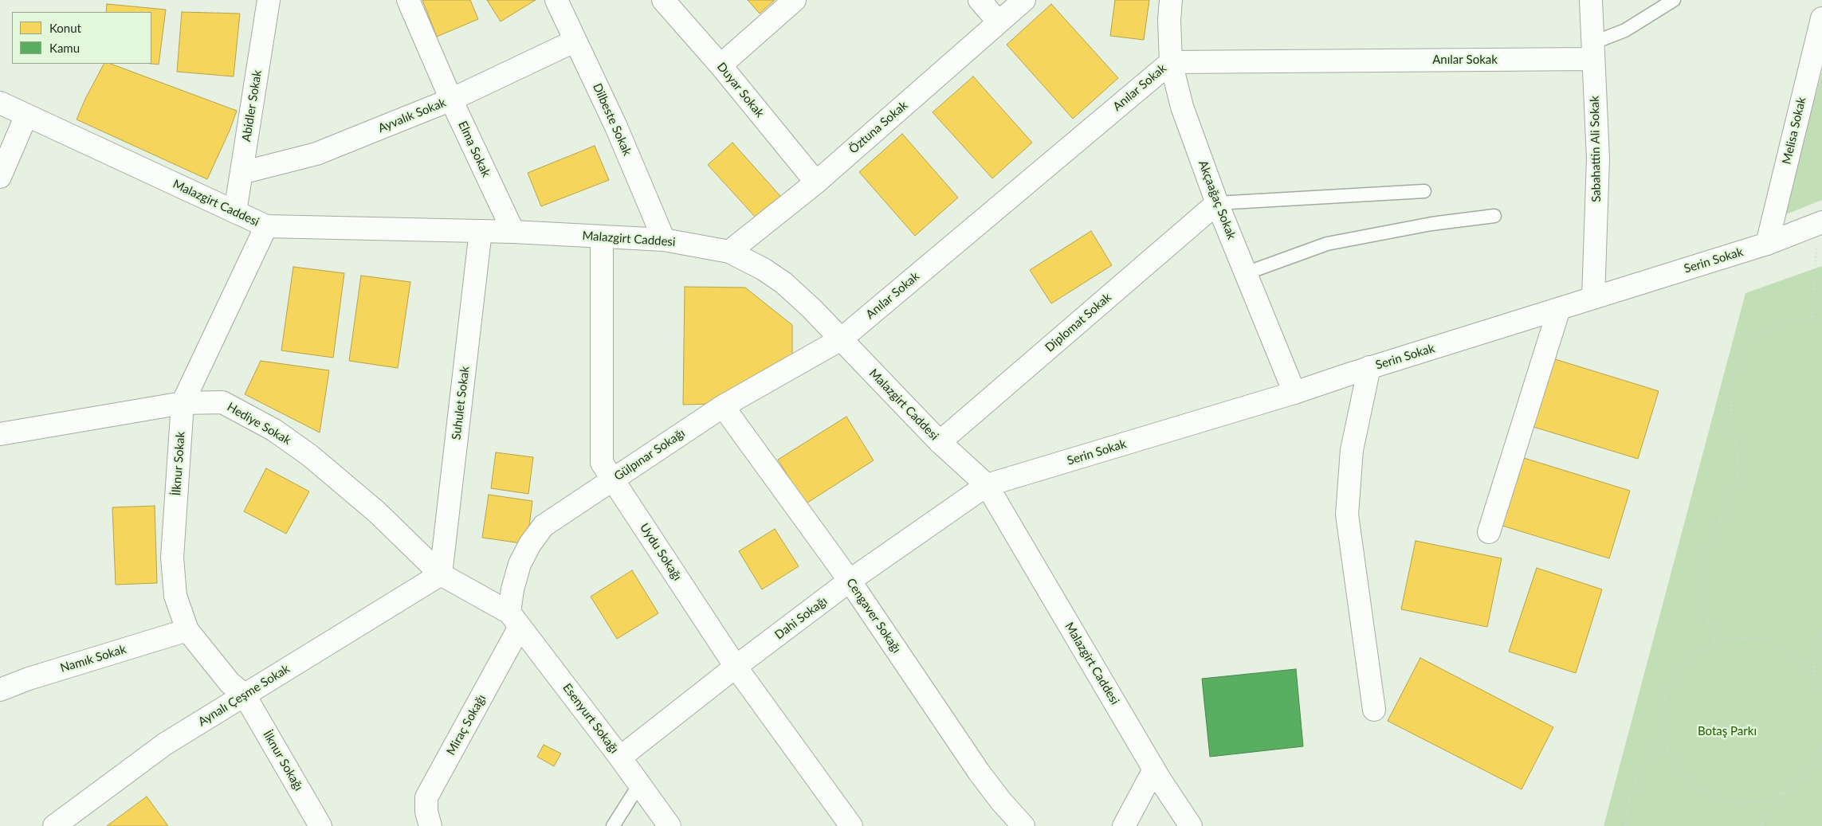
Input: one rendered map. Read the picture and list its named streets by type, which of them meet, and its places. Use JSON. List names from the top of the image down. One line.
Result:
{"streets":{"street":["Anılar Sokak","Duyar Sokak","Abidler Sokak","Ayvalık Sokak","Dilbeste Sokak","Öztuna Sokak","Melisa Sokak","Elma Sokak","Sabahattin Ali Sokak","Akçaağaç Sokak","Malazgirt Caddesi","Serin Sokak","Diplomat Sokak","Suhulet Sokak","Hediye Sokak","Gülpınar Sokağı","İlknur Sokak","Uydu Sokağı","Cengaver Sokağı","Dahi Sokağı","Namık Sokak","Aynalı Çeşme Sokak","Esenyurt Sokağı","Miraç Sokağı","İlknur Sokağı"]},"crossings":[["Anılar Sokak","Sabahattin Ali Sokak"],["Anılar Sokak","Akçaağaç Sokak"],["Anılar Sokak","Malazgirt Caddesi"],["Anılar Sokak","Gülpınar Sokağı"],["Duyar Sokak","Öztuna Sokak"],["Abidler Sokak","Ayvalık Sokak"],["Abidler Sokak","Malazgirt Caddesi"],["Ayvalık Sokak","Dilbeste Sokak"],["Ayvalık Sokak","Elma Sokak"],["Dilbeste Sokak","Malazgirt Caddesi"],["Öztuna Sokak","Malazgirt Caddesi"],["Melisa Sokak","Serin Sokak"],["Elma Sokak","Malazgirt Caddesi"],["Sabahattin Ali Sokak","Serin Sokak"],["Akçaağaç Sokak","Serin Sokak"],["Akçaağaç Sokak","Diplomat Sokak"],["Malazgirt Caddesi","Serin Sokak"],["Malazgirt Caddesi","Diplomat Sokak"],["Malazgirt Caddesi","Suhulet Sokak"],["Malazgirt Caddesi","Gülpınar Sokağı"],["Malazgirt Caddesi","İlknur Sokak"],["Malazgirt Caddesi","Uydu Sokağı"],["Malazgirt Caddesi","Dahi Sokağı"],["Serin Sokak","Dahi Sokağı"],["Suhulet Sokak","Hediye Sokak"],["Suhulet Sokak","Aynalı Çeşme Sokak"],["Hediye Sokak","Gülpınar Sokağı"],["Hediye Sokak","İlknur Sokak"],["Hediye Sokak","Aynalı Çeşme Sokak"],["Hediye Sokak","Esenyurt Sokağı"],["Hediye Sokak","Miraç Sokağı"],["Gülpınar Sokağı","Uydu Sokağı"],["Gülpınar Sokağı","Cengaver Sokağı"],["Gülpınar Sokağı","Esenyurt Sokağı"],["Gülpınar Sokağı","Miraç Sokağı"],["İlknur Sokak","Namık Sokak"],["İlknur Sokak","Aynalı Çeşme Sokak"],["İlknur Sokak","İlknur Sokağı"],["Uydu Sokağı","Dahi Sokağı"],["Cengaver Sokağı","Dahi Sokağı"],["Dahi Sokağı","Esenyurt Sokağı"],["Aynalı Çeşme Sokak","İlknur Sokağı"],["Esenyurt Sokağı","Miraç Sokağı"]],"parks":["Botaş Parkı"],"legend":["Konut","Kamu"]}
